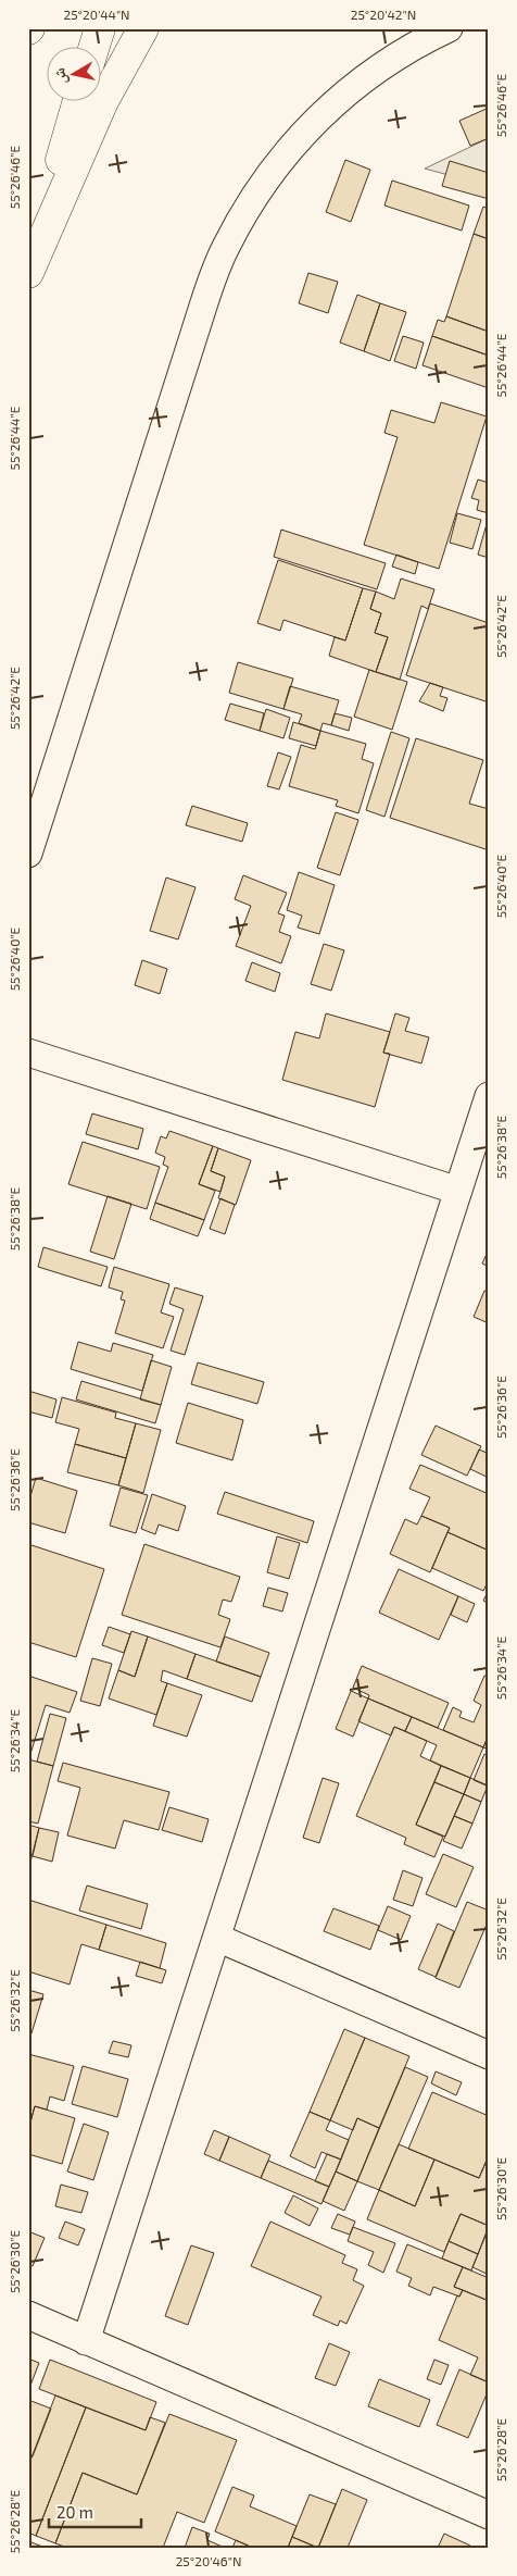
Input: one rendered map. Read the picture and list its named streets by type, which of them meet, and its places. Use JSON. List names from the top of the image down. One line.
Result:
{"scale_bar":"20 m","north":"left","coordinates":["25°20'44\"N","25°20'42\"N","55°26'46\"E","55°26'44\"E","55°26'42\"E","55°26'40\"E","55°26'38\"E","55°26'36\"E","55°26'34\"E","55°26'32\"E","55°26'30\"E","55°26'28\"E","25°20'46\"N"]}
